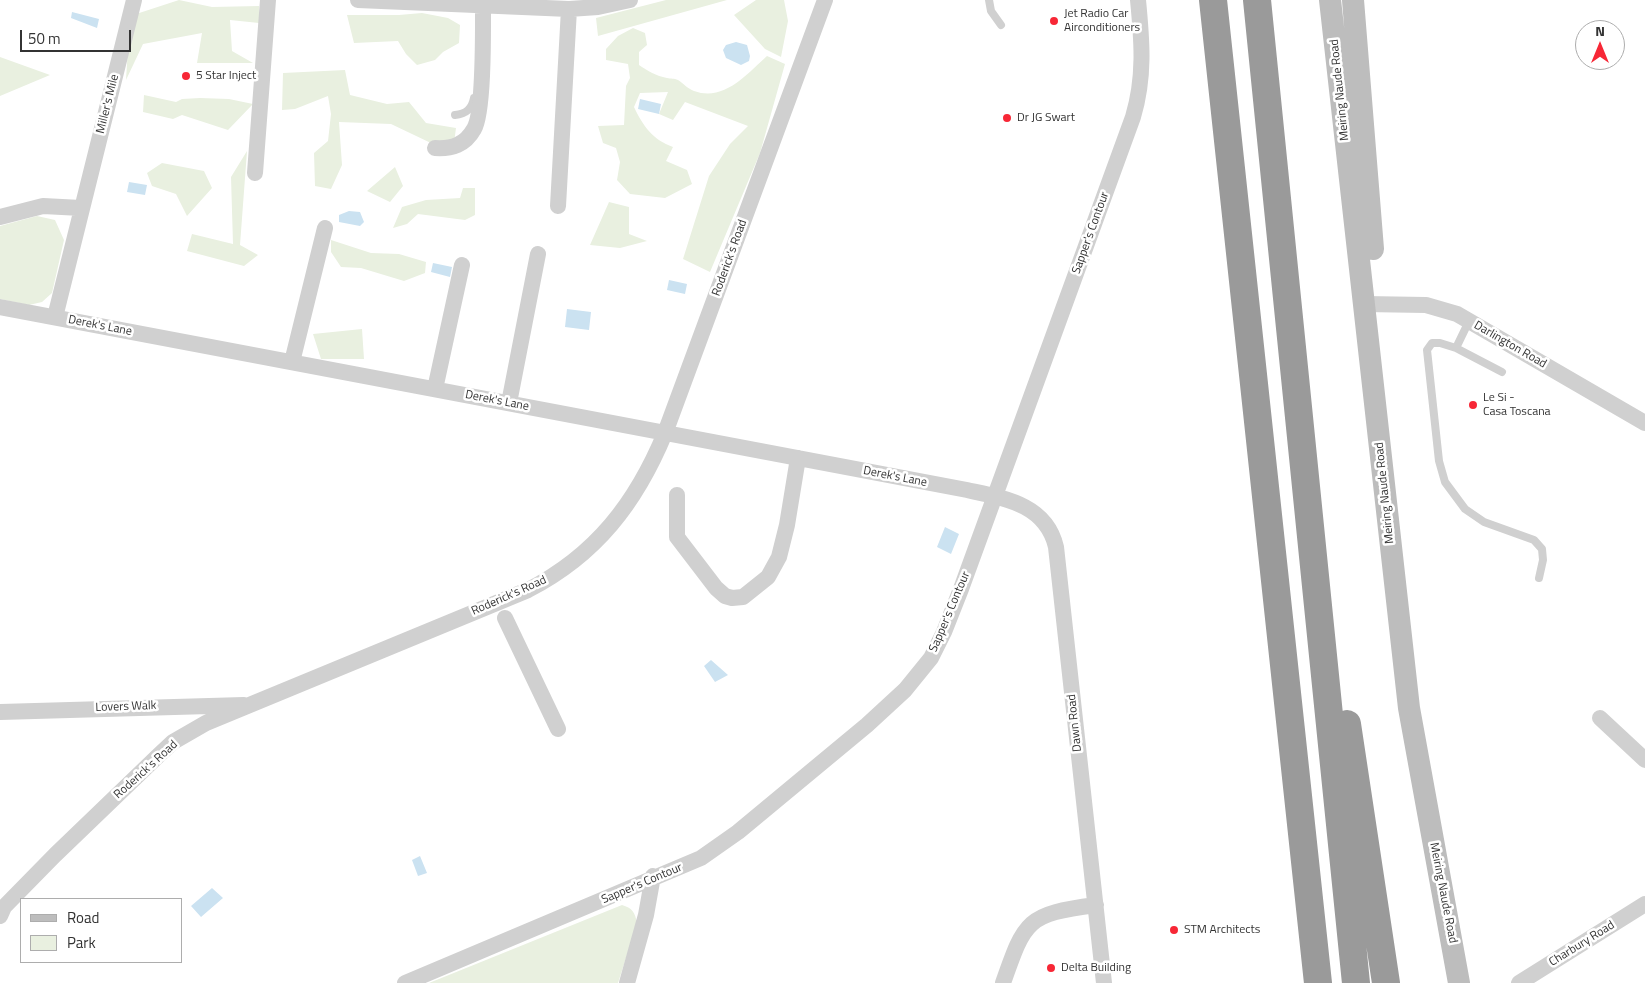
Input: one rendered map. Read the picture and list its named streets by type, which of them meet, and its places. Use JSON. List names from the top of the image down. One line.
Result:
{"streets":{"street":["Meiring Naude Road","Miller's Mile","Sapper's Contour","Roderick's Road","Derek's Lane","Darlington Road","Lovers Walk","Dawn Road","Charbury Road"]},"crossings":[["Meiring Naude Road","Darlington Road"],["Miller's Mile","Derek's Lane"],["Sapper's Contour","Derek's Lane"],["Sapper's Contour","Dawn Road"],["Roderick's Road","Derek's Lane"],["Roderick's Road","Lovers Walk"],["Derek's Lane","Dawn Road"]],"places":["Jet Radio Car Airconditioners","5 Star Inject","Dr JG Swart","Le Si - Casa Toscana","STM Architects","Delta Building"],"legend":["Road","Park"],"scale_bar":"50 m","north":"top"}
